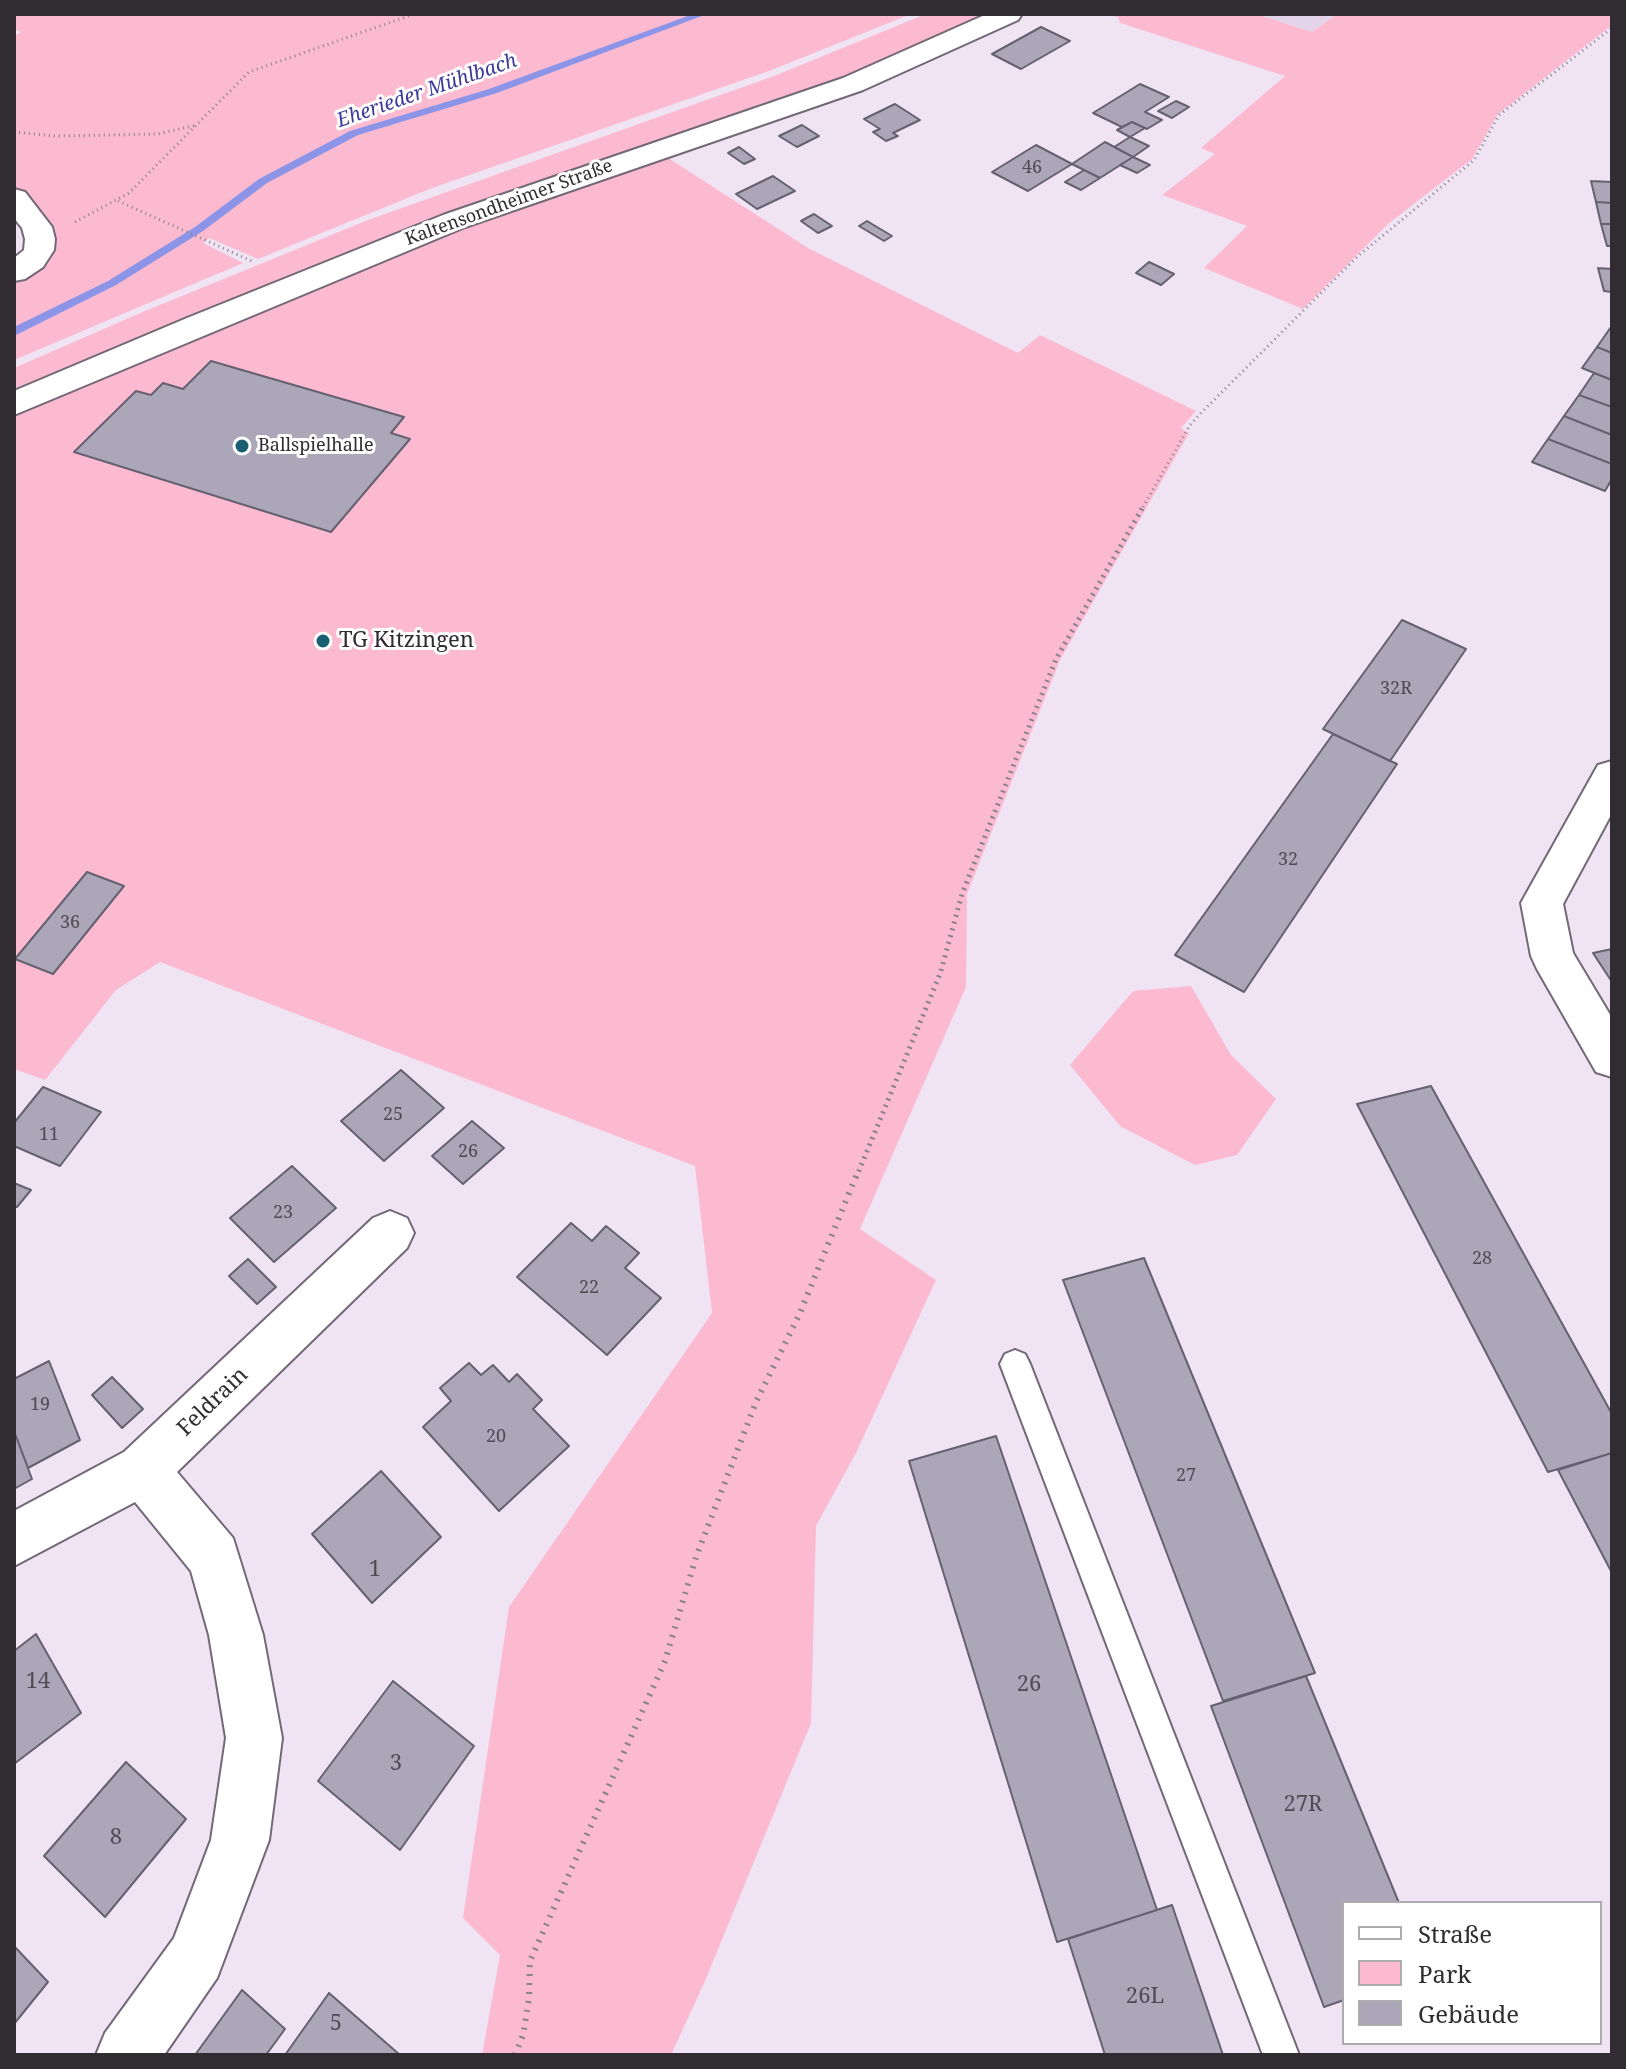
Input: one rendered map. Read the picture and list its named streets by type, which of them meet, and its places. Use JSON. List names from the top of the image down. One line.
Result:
{"streets":{"main road":["Kaltensondheimer Straße","Feldrain"]},"water":["Eherieder Mühlbach"],"places":["Ballspielhalle","TG Kitzingen"],"house_numbers":["46","32R","32","36","25","11","26","23","28","22","19","20","27","1","14","26","3","27R","8","26L","5"],"legend":["Straße","Park","Gebäude"]}
